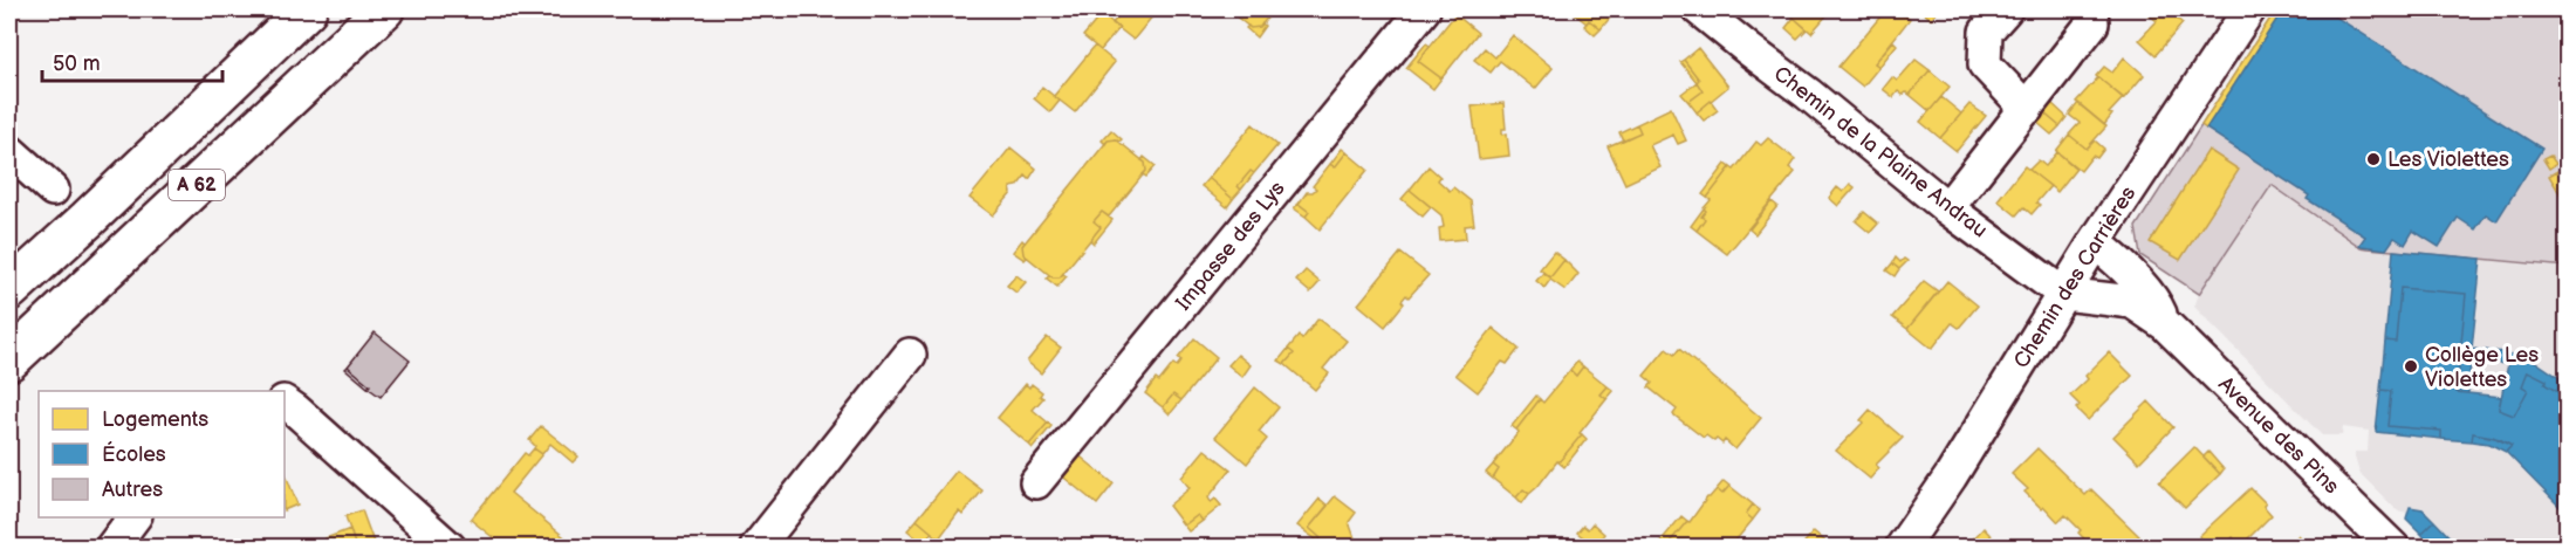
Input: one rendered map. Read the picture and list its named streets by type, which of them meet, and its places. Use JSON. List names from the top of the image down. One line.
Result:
{"streets":{"highway":["A 62"],"street":["Chemin de la Plaine Andrau","Impasse des Lys","Chemin des Carrières","Avenue des Pins"]},"crossings":[["Chemin de la Plaine Andrau","Chemin des Carrières"],["Chemin de la Plaine Andrau","Avenue des Pins"],["Chemin des Carrières","Avenue des Pins"]],"places":["Les Violettes","Collège Les Violettes"],"legend":["Logements","Écoles","Autres"],"scale_bar":"50 m"}
